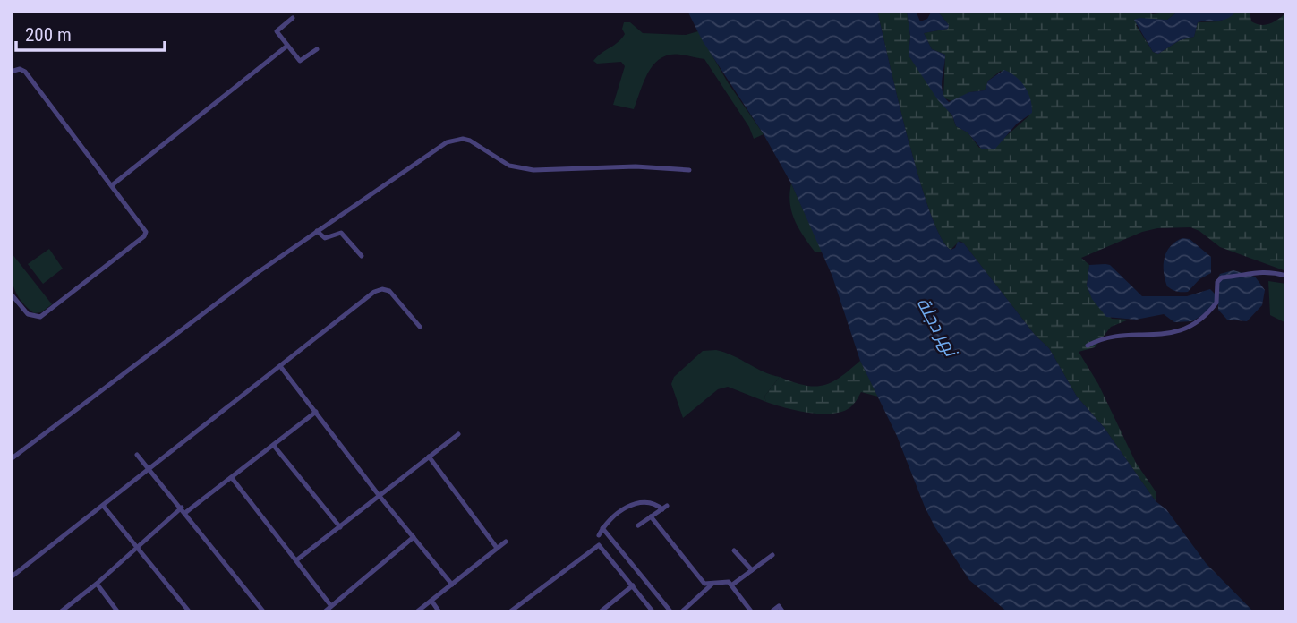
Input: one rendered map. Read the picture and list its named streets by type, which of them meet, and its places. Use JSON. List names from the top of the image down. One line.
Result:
{"water":["نهر دجلة"],"scale_bar":"200 m"}
